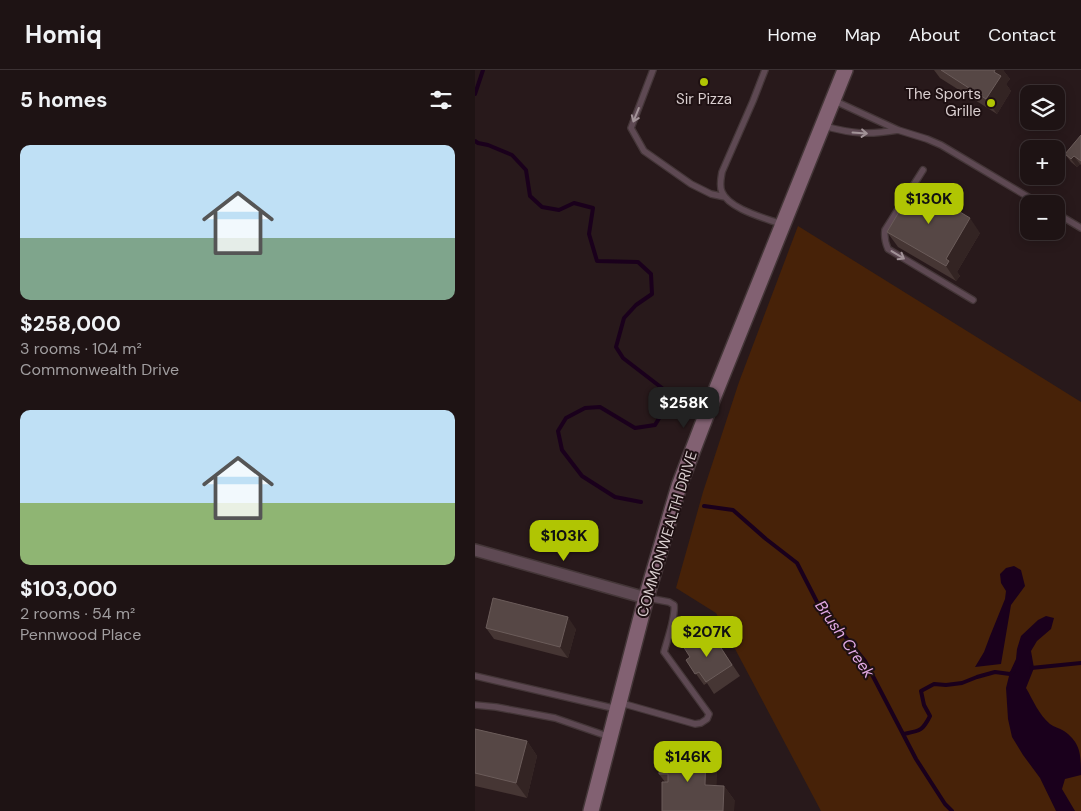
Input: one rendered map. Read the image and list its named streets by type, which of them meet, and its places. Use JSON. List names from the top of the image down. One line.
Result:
{"streets":{"street":["COMMONWEALTH DRIVE"]},"water":["Brush Creek"],"places":["Sir Pizza","The Sports Grille"],"page":{"header":"Homiq","nav":["Home","Map","About","Contact"],"heading":"5 homes","map_buttons":["+","−"],"list":[{"name":"$258,000","note":"3 rooms · 104 m² · Commonwealth Drive"},{"name":"$103,000","note":"2 rooms · 54 m² · Pennwood Place"}],"price":["$130K","$258K","$103K","$207K","$146K"]}}
